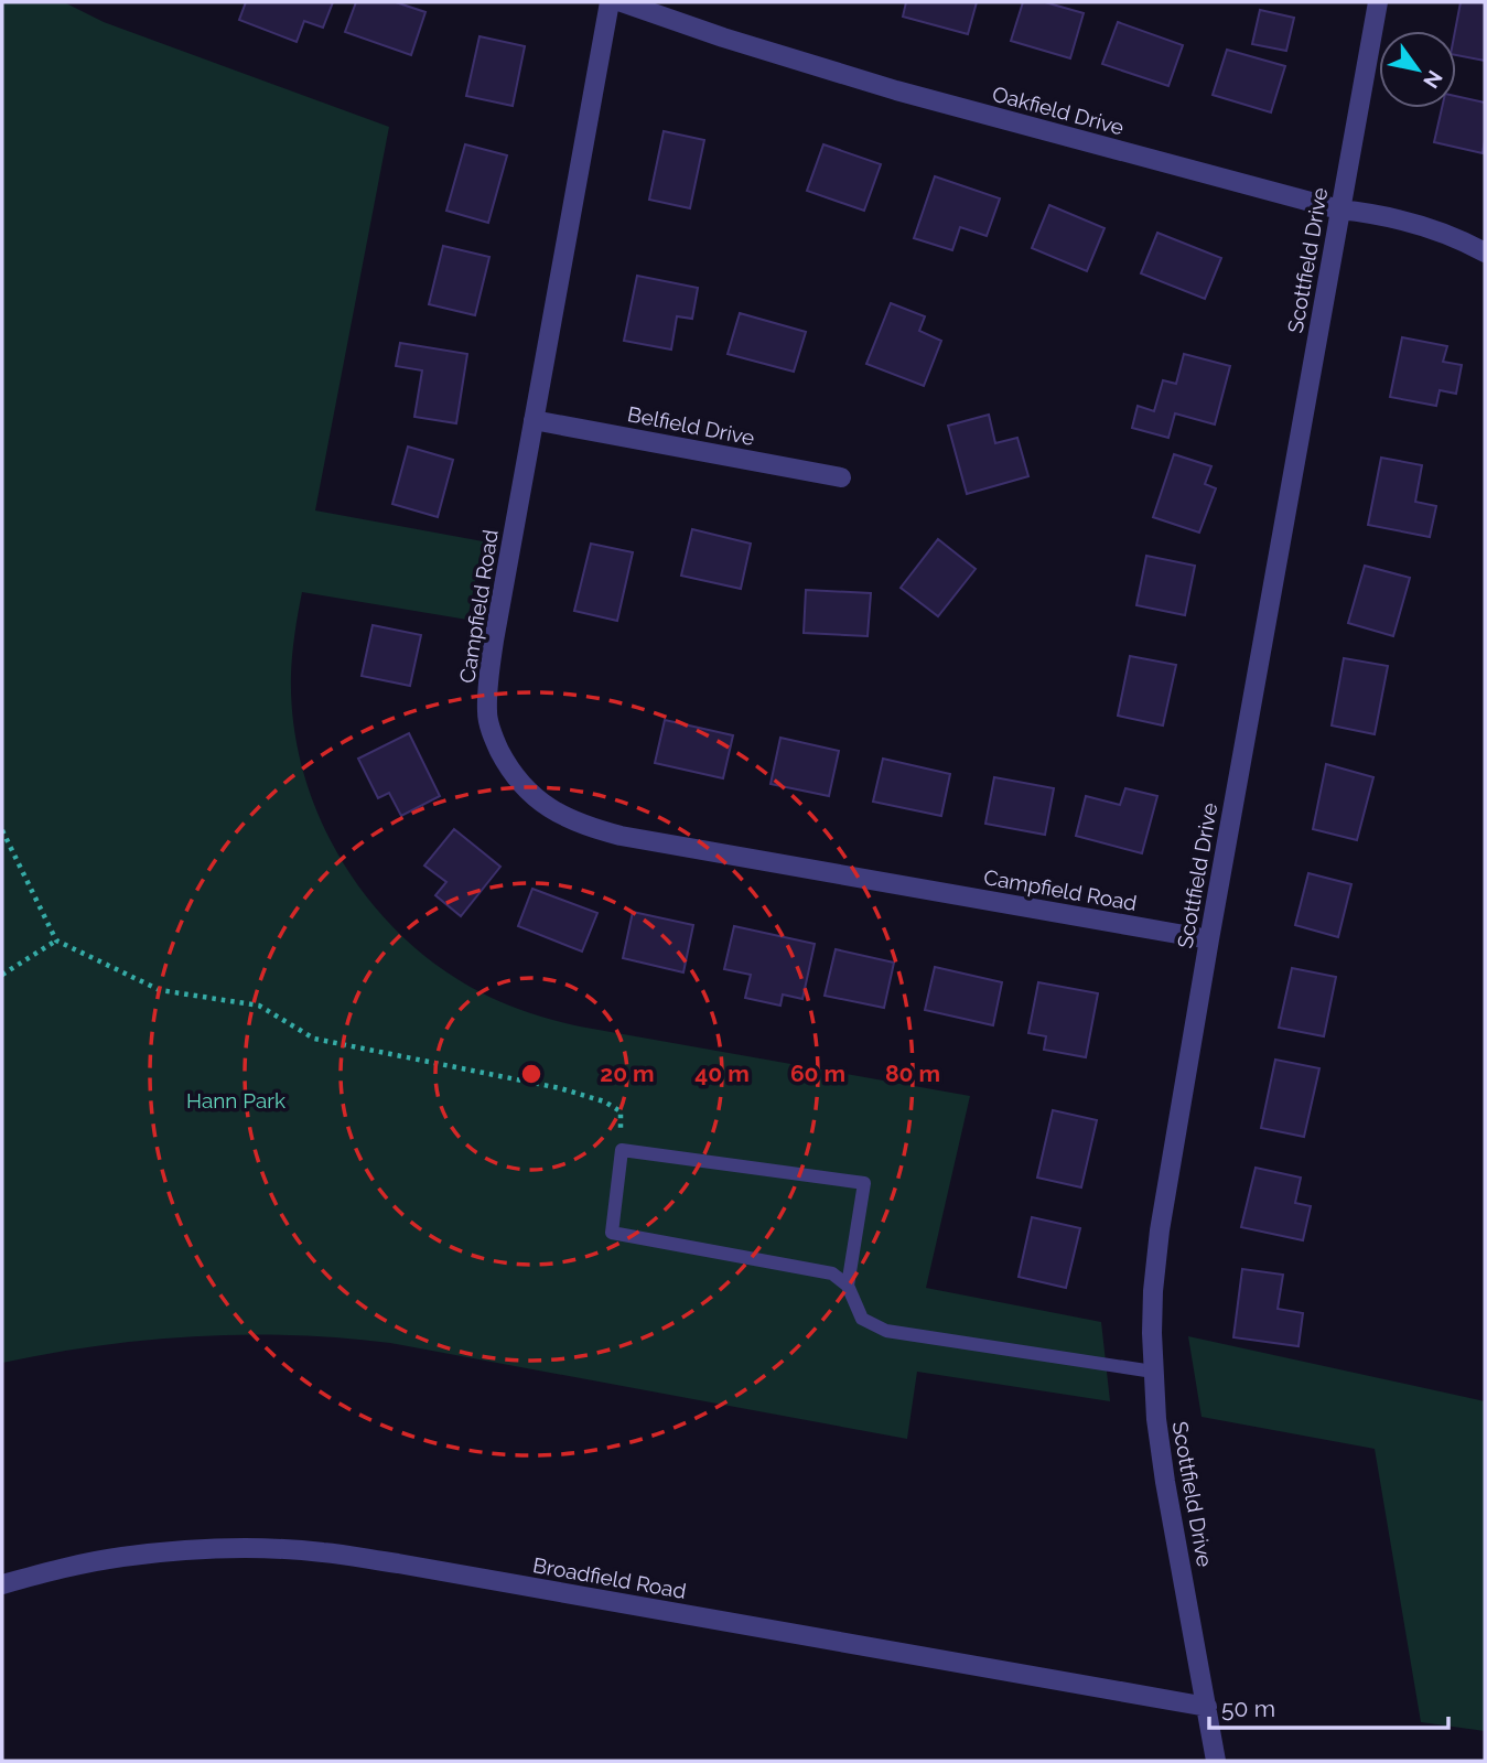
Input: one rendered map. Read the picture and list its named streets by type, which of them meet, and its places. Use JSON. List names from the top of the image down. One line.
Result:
{"streets":{"street":["Oakfield Drive","Scottfield Drive","Belfield Drive","Campfield Road","Broadfield Road"]},"crossings":[["Oakfield Drive","Scottfield Drive"],["Scottfield Drive","Campfield Road"],["Scottfield Drive","Broadfield Road"],["Belfield Drive","Campfield Road"]],"parks":["Hann Park"],"scale_bar":"50 m","north":"bottom right","rings":["20 m","40 m","60 m","80 m"]}
